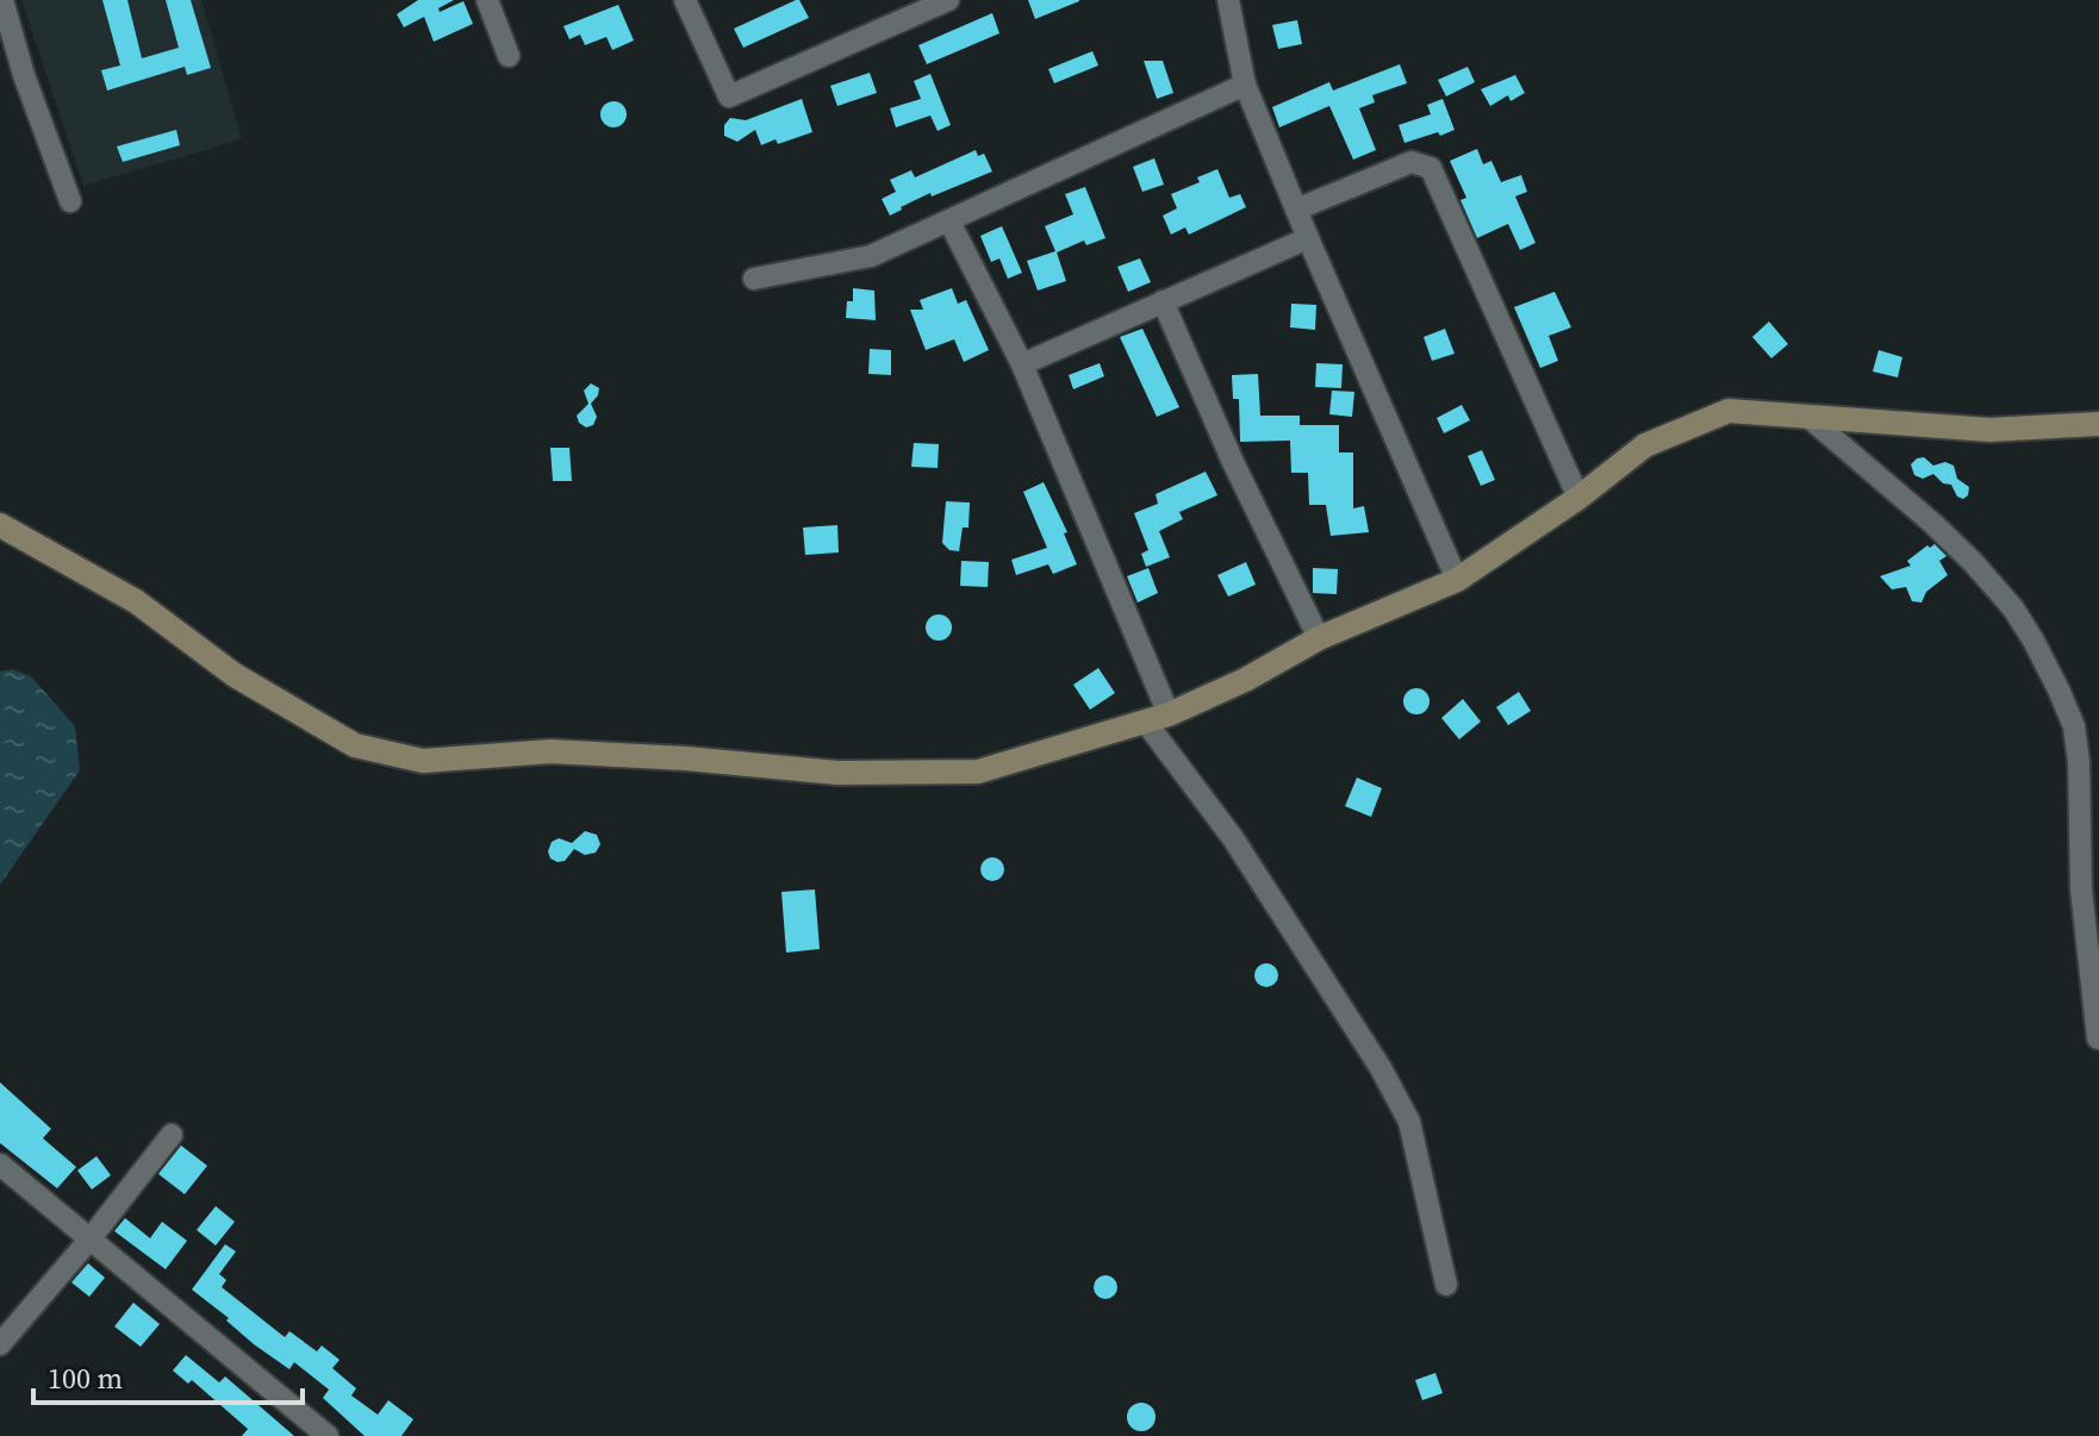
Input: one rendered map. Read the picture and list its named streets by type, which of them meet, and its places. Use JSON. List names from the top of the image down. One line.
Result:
{"scale_bar":"100 m"}
